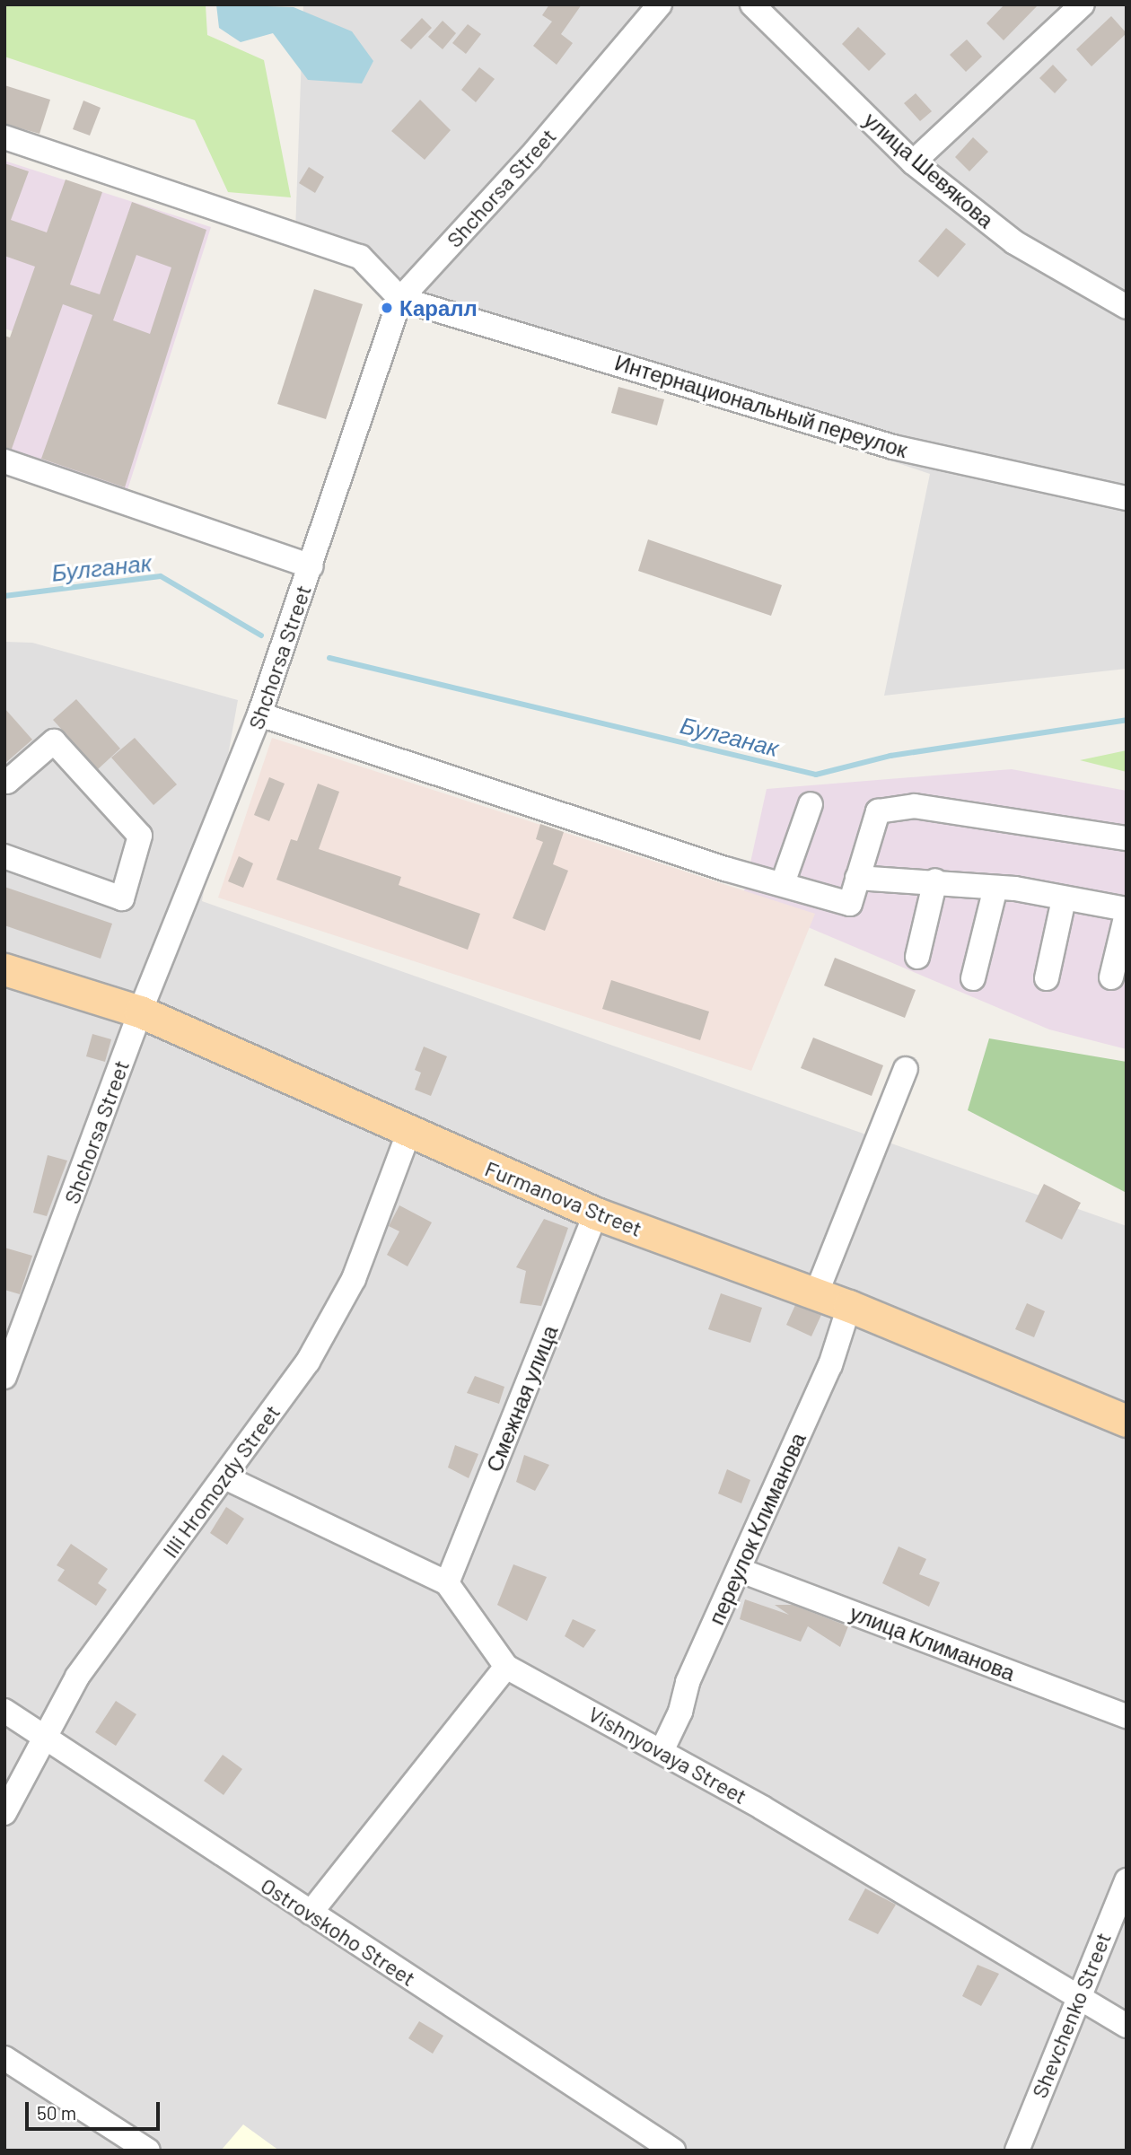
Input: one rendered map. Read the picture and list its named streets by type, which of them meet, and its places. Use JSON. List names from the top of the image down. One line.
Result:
{"streets":{"main road":["Furmanova Street"],"street":["улица Шевякова","Shchorsa Street","Интернациональный переулок","Смежная улица","Illi Hromozdy Street","переулок Климанова","улица Климанова","Vishnyovaya Street","Ostrovskoho Street","Shevchenko Street"]},"crossings":[["Shchorsa Street","Интернациональный переулок"],["Shchorsa Street","Furmanova Street"],["Furmanova Street","Смежная улица"],["Furmanova Street","Illi Hromozdy Street"],["Furmanova Street","переулок Климанова"],["Смежная улица","Vishnyovaya Street"],["Illi Hromozdy Street","Vishnyovaya Street"],["Illi Hromozdy Street","Ostrovskoho Street"],["переулок Климанова","улица Климанова"],["переулок Климанова","Vishnyovaya Street"],["Vishnyovaya Street","Shevchenko Street"]],"water":["Булганак"],"places":["Каралл"],"scale_bar":"50 m"}
